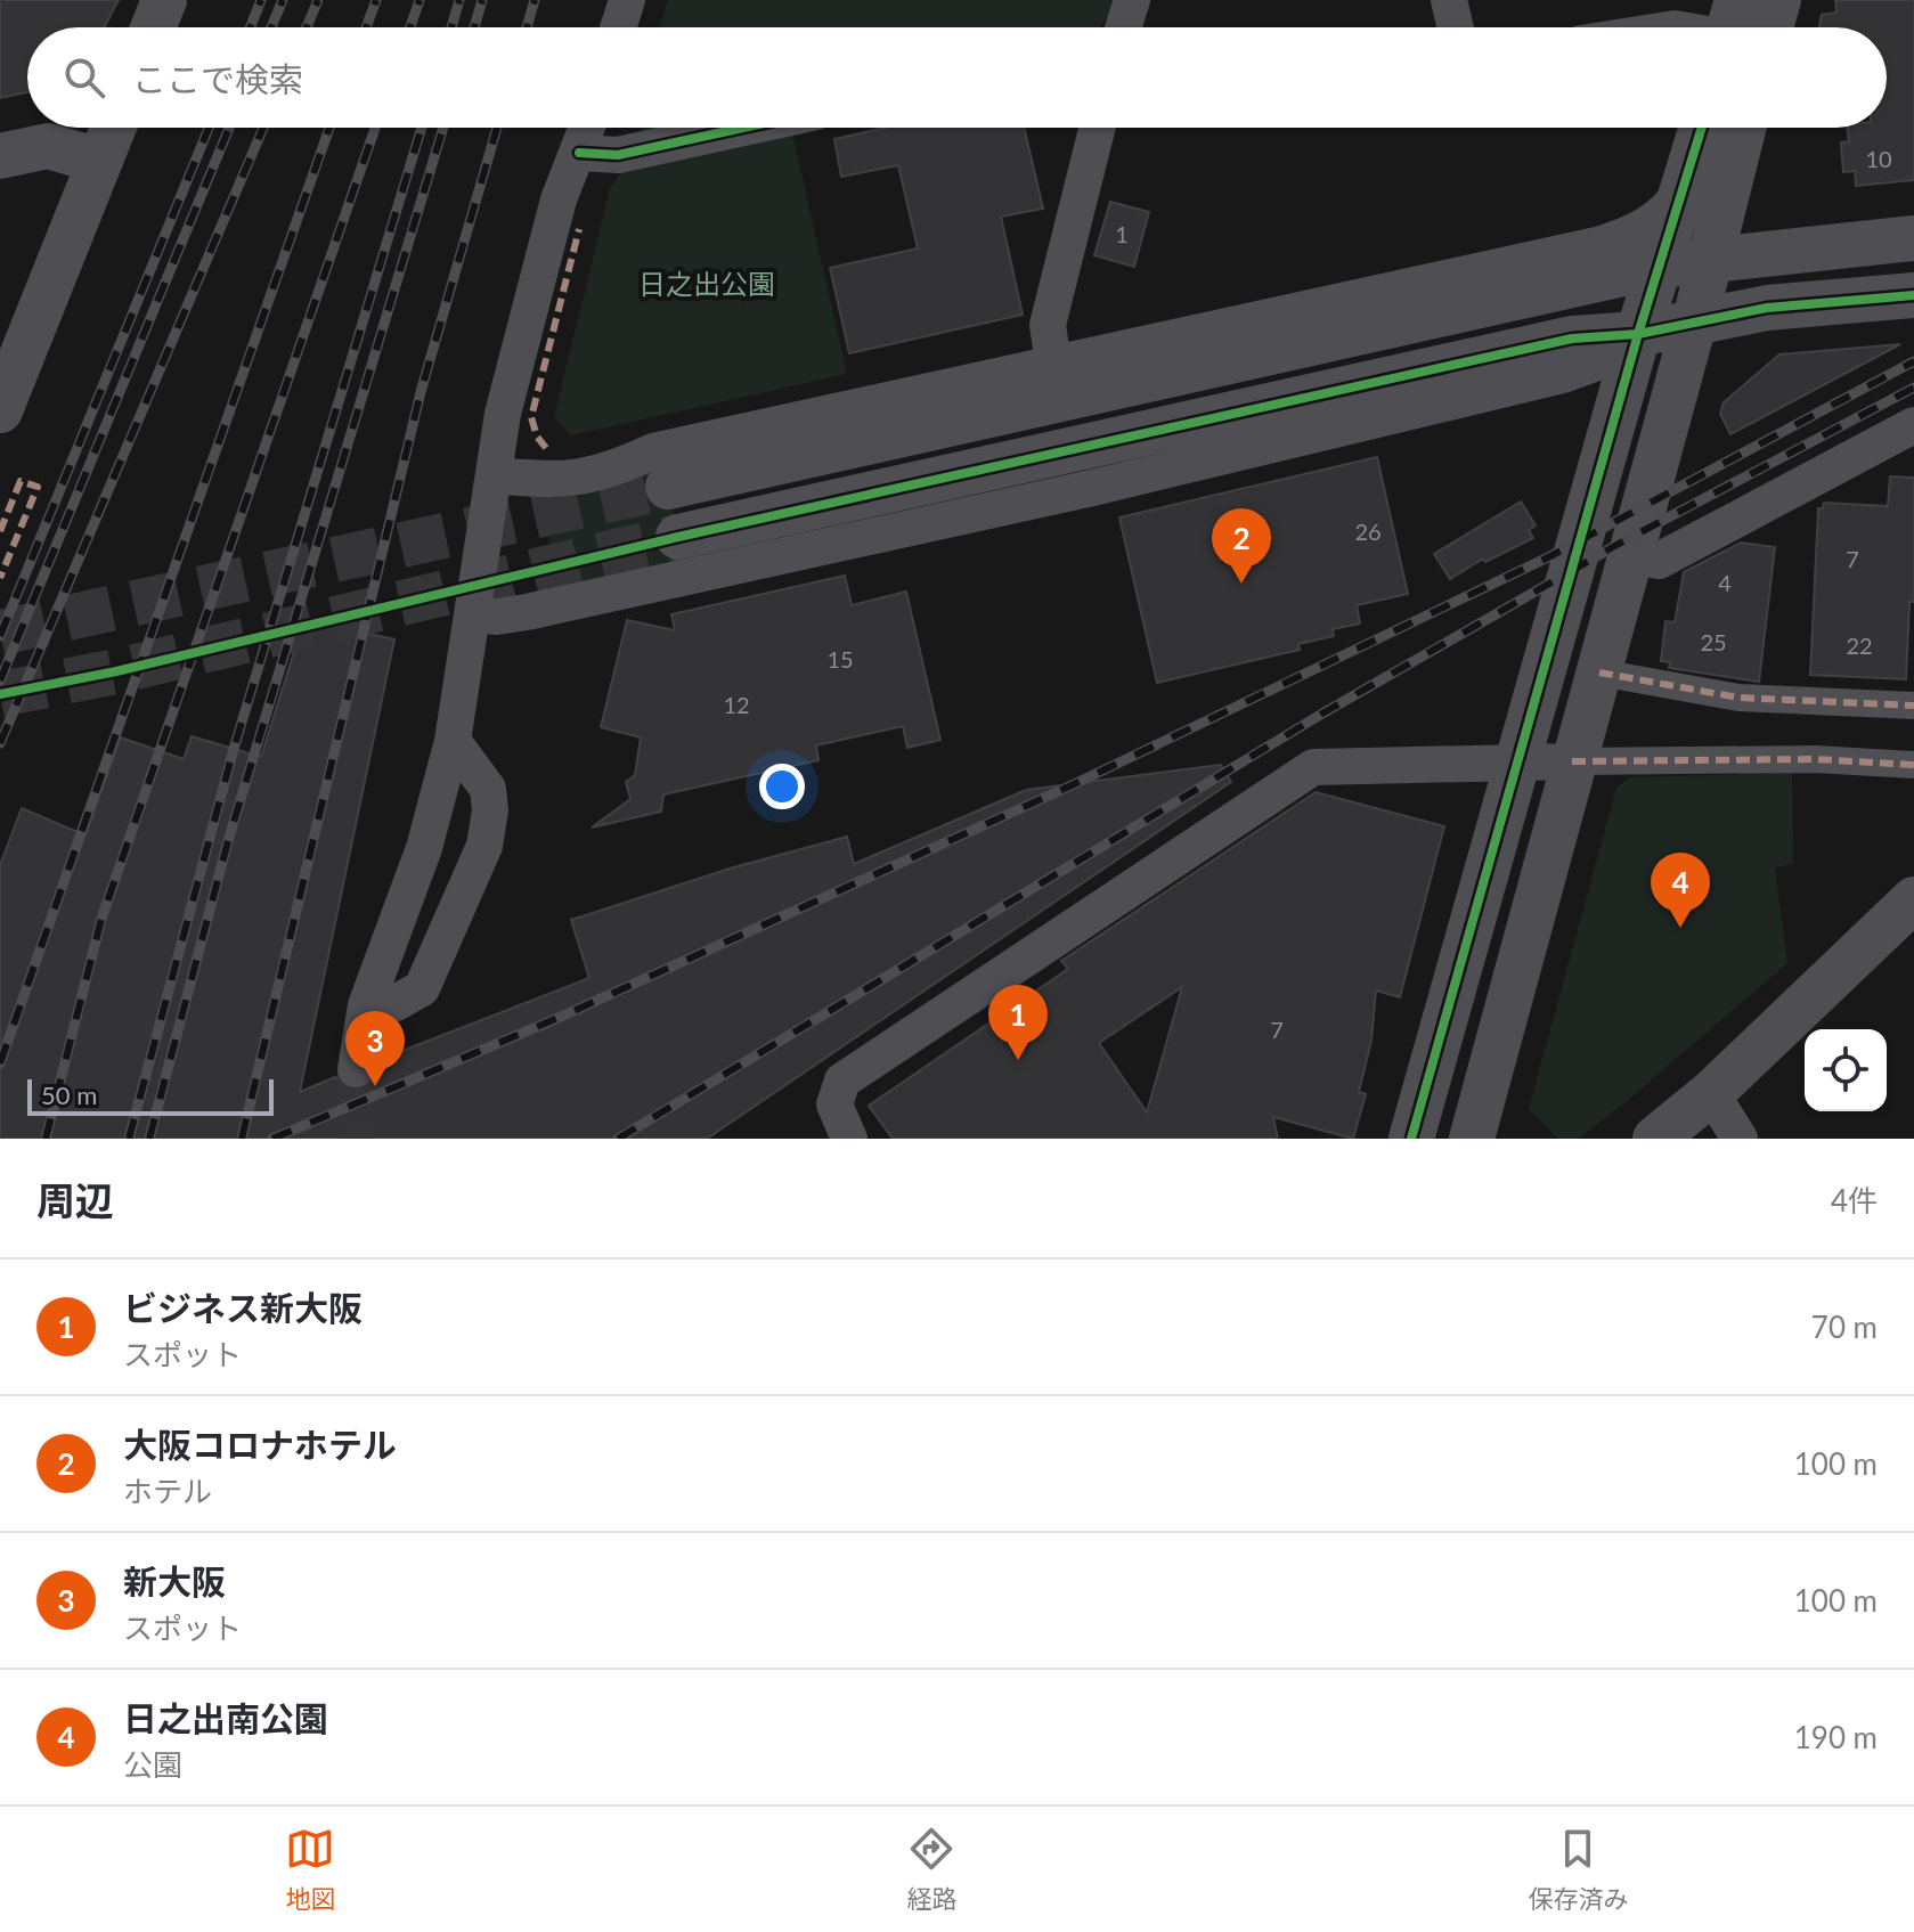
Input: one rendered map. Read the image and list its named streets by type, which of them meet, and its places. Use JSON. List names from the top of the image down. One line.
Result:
{"parks":["日之出公園"],"house_numbers":["10","1","26","7","4","25","22","15","12","7"],"scale_bar":"50 m","page":{"search":"ここで検索","pins":["2","4","1","3"],"scale":"50 m","heading":["周辺","4件"],"list":[{"mark":"1","name":"ビジネス新大阪","note":"スポット","value":"70 m"},{"mark":"2","name":"大阪コロナホテル","note":"ホテル","value":"100 m"},{"mark":"3","name":"新大阪","note":"スポット","value":"100 m"},{"mark":"4","name":"日之出南公園","note":"公園","value":"190 m"}],"nav":["地図","経路","保存済み"]}}
